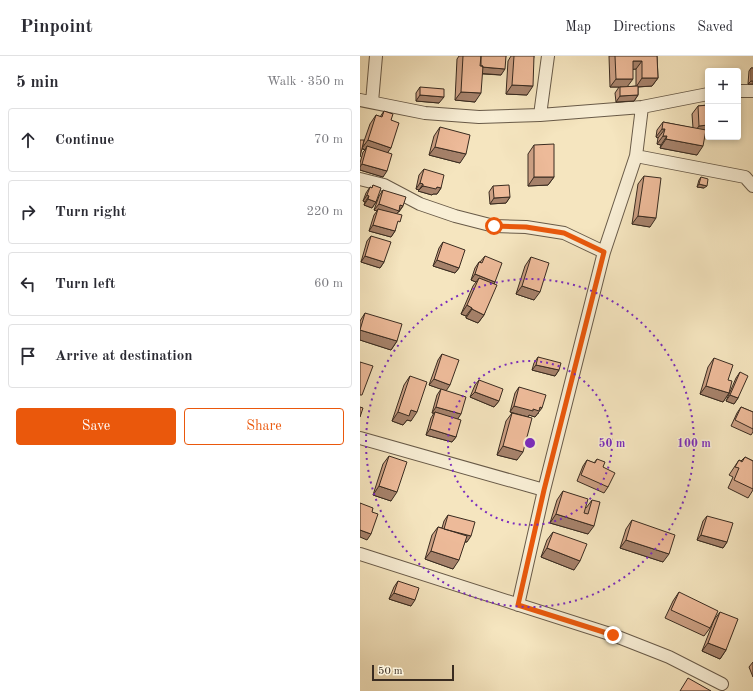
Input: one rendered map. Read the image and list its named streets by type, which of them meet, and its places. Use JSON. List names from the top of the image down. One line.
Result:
{"scale_bar":"50 m","page":{"header":"Pinpoint","nav":["Map","Directions","Saved"],"heading":["5 min","Walk · 350 m"],"map_buttons":["+","−"],"list":[["Continue","70 m"],["Turn right","220 m"],["Turn left","60 m"],"Arrive at destination"],"buttons":["Save","Share"],"scale":"50 m"},"rings":["50 m","100 m"]}
